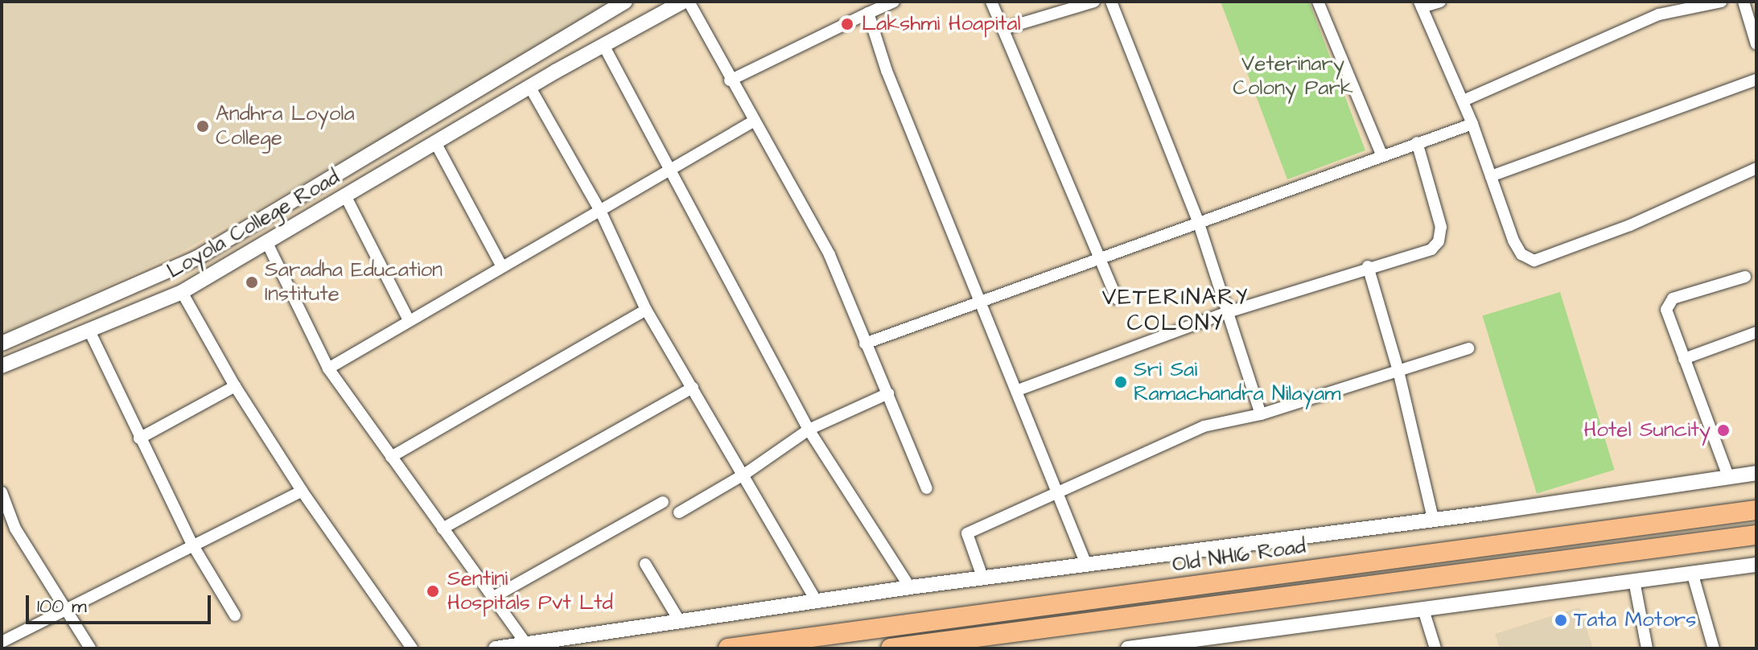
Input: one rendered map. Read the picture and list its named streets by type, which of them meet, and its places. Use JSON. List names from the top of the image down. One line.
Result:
{"streets":{"main road":["Old NH16 Road"],"street":["Loyola College Road"]},"districts":["VETERINARY COLONY"],"parks":["Veterinary Colony Park"],"places":["Lakshmi Hoapital","Andhra Loyola College","Saradha Education Institute","Sri Sai Ramachandra Nilayam","Hotel Suncity","Sentini Hospitals Pvt Ltd","Tata Motors"],"scale_bar":"100 m"}
